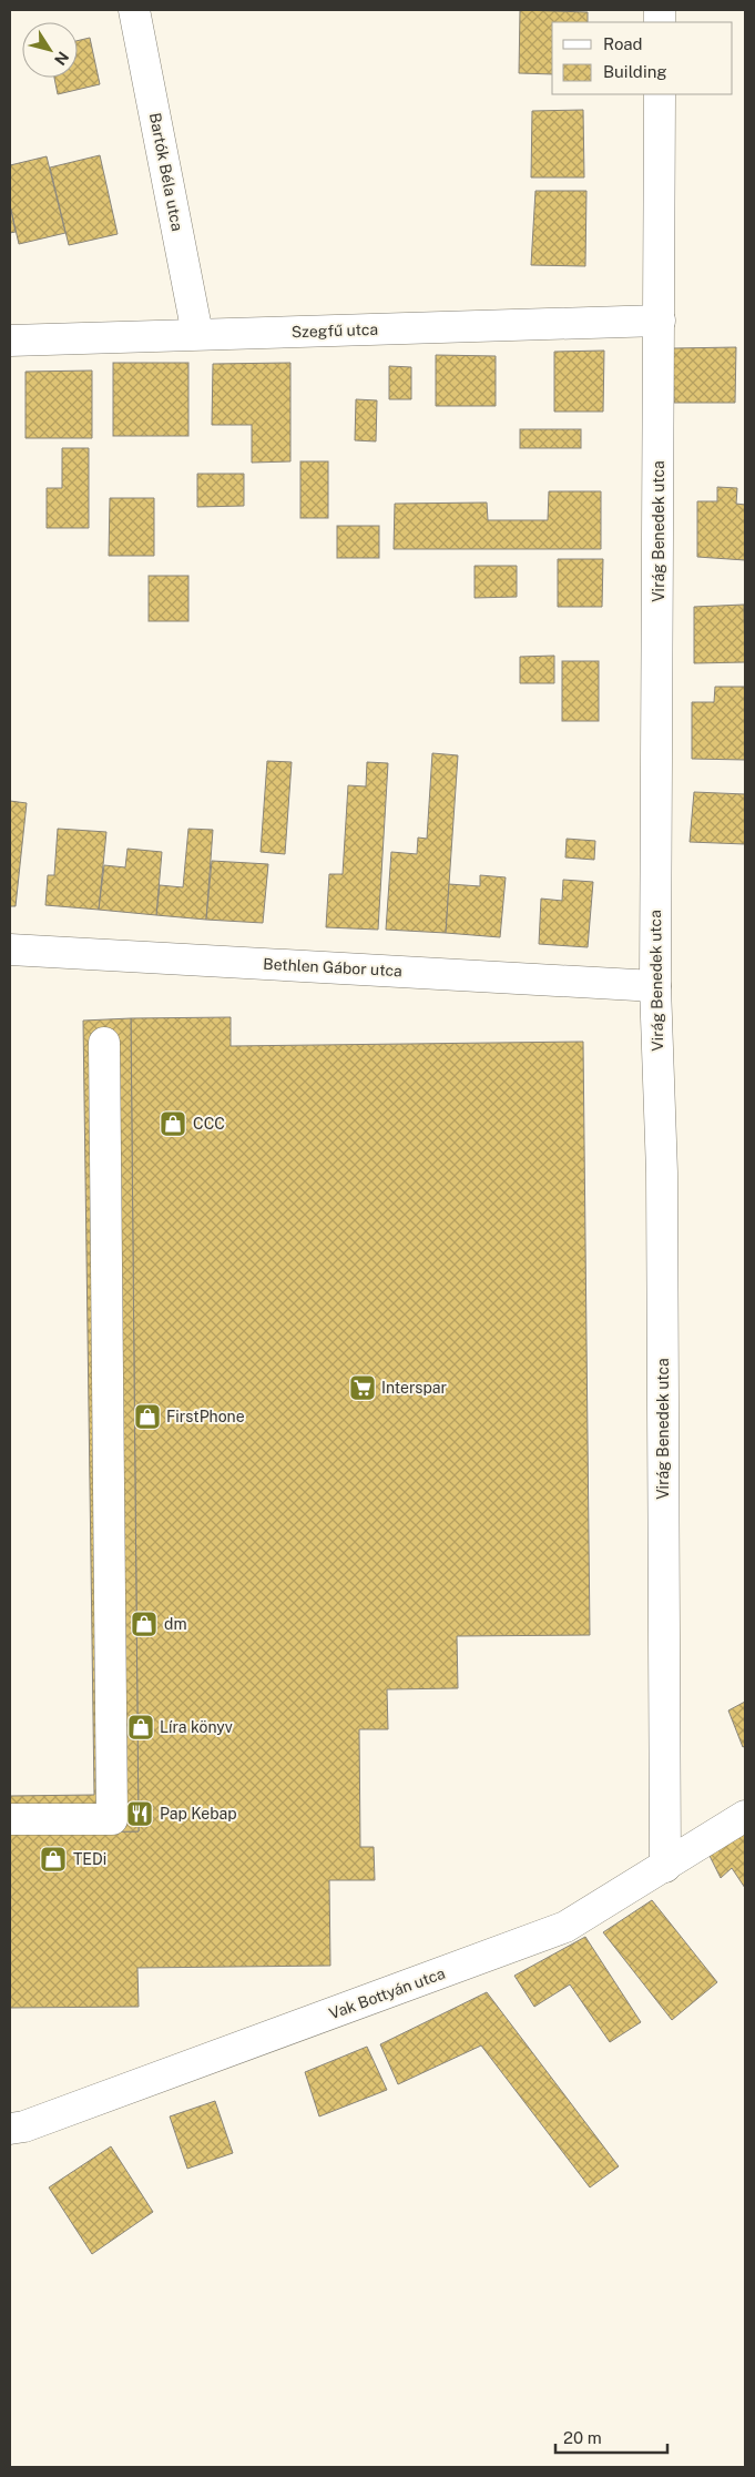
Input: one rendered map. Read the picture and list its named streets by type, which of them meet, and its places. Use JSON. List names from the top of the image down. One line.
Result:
{"streets":{"street":["Bartók Béla utca","Szegfű utca","Virág Benedek utca","Bethlen Gábor utca","Vak Bottyán utca"]},"crossings":[["Bartók Béla utca","Szegfű utca"],["Szegfű utca","Virág Benedek utca"],["Virág Benedek utca","Bethlen Gábor utca"],["Virág Benedek utca","Vak Bottyán utca"]],"places":{"shop":["CCC","FirstPhone","dm","Líra könyv","TEDi"],"supermarket":["Interspar"],"restaurant":["Pap Kebap"]},"legend":["Road","Building"],"scale_bar":"20 m","north":"bottom right"}
